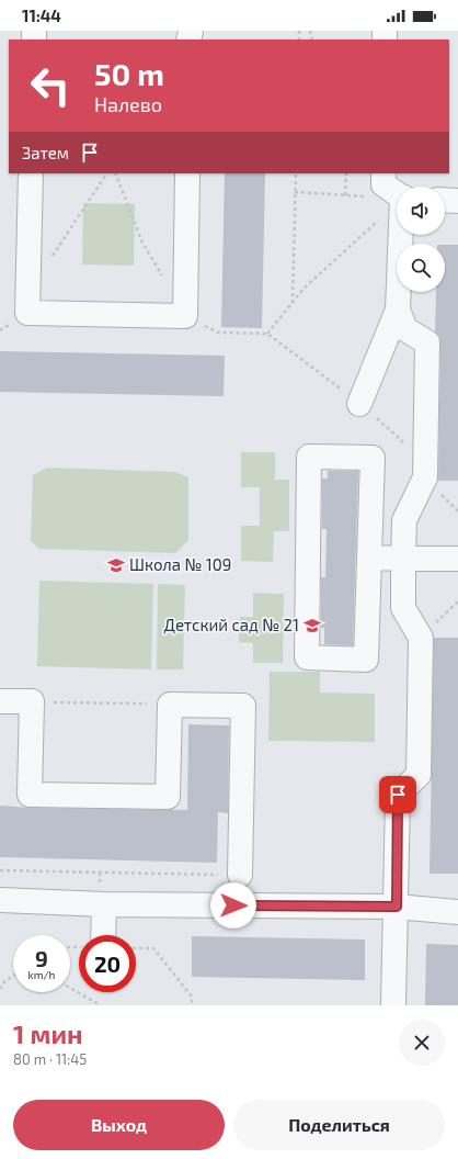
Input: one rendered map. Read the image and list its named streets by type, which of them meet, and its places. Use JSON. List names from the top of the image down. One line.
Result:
{"places":{"school or university":["Школа № 109","Детский сад № 21"]},"page":{"status":"11:44","turn":["50 m","Налево"],"then":"Затем","speed":"9 km/h","limit":"20","heading":["1 мин","80 m · 11:45"],"buttons":["Выход","Поделиться"]}}
